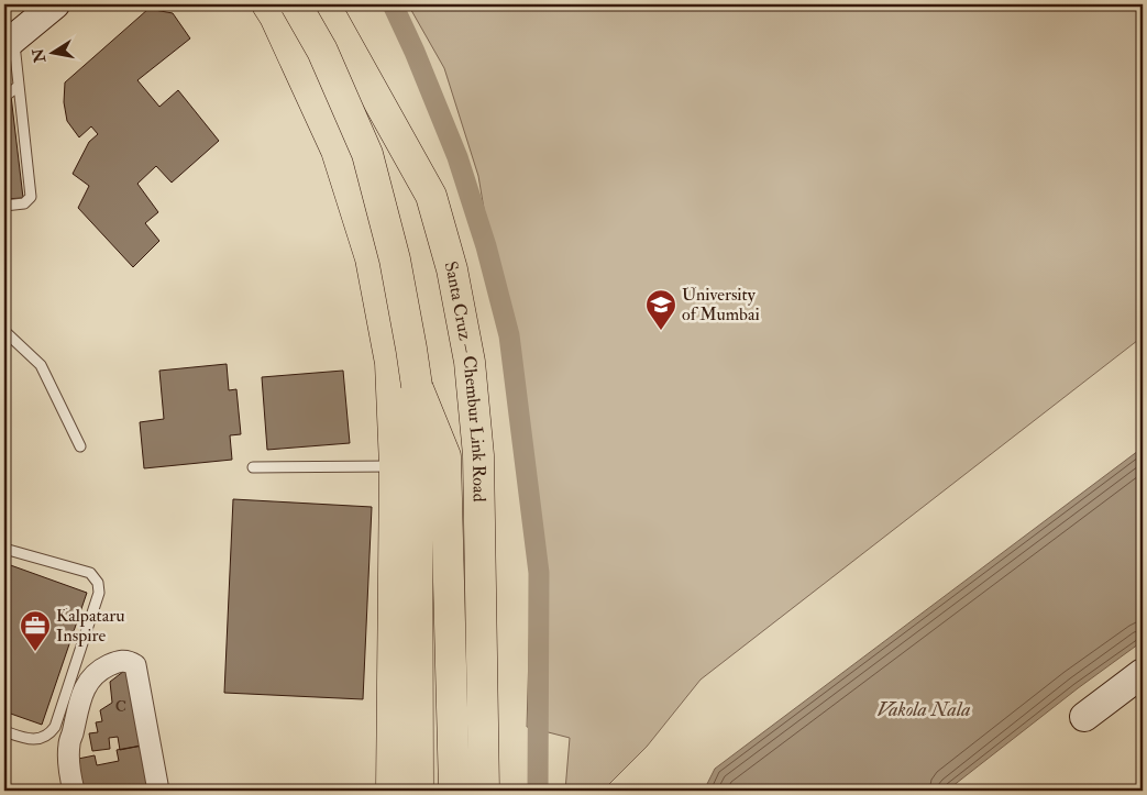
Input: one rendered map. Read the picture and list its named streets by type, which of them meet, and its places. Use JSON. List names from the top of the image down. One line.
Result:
{"streets":{"highway":["Santa Cruz – Chembur Link Road"]},"water":["Vakola Nala"],"places":{"school or university":["University of Mumbai"],"office":["Kalpataru Inspire"]},"house_numbers":["C"],"north":"left"}
